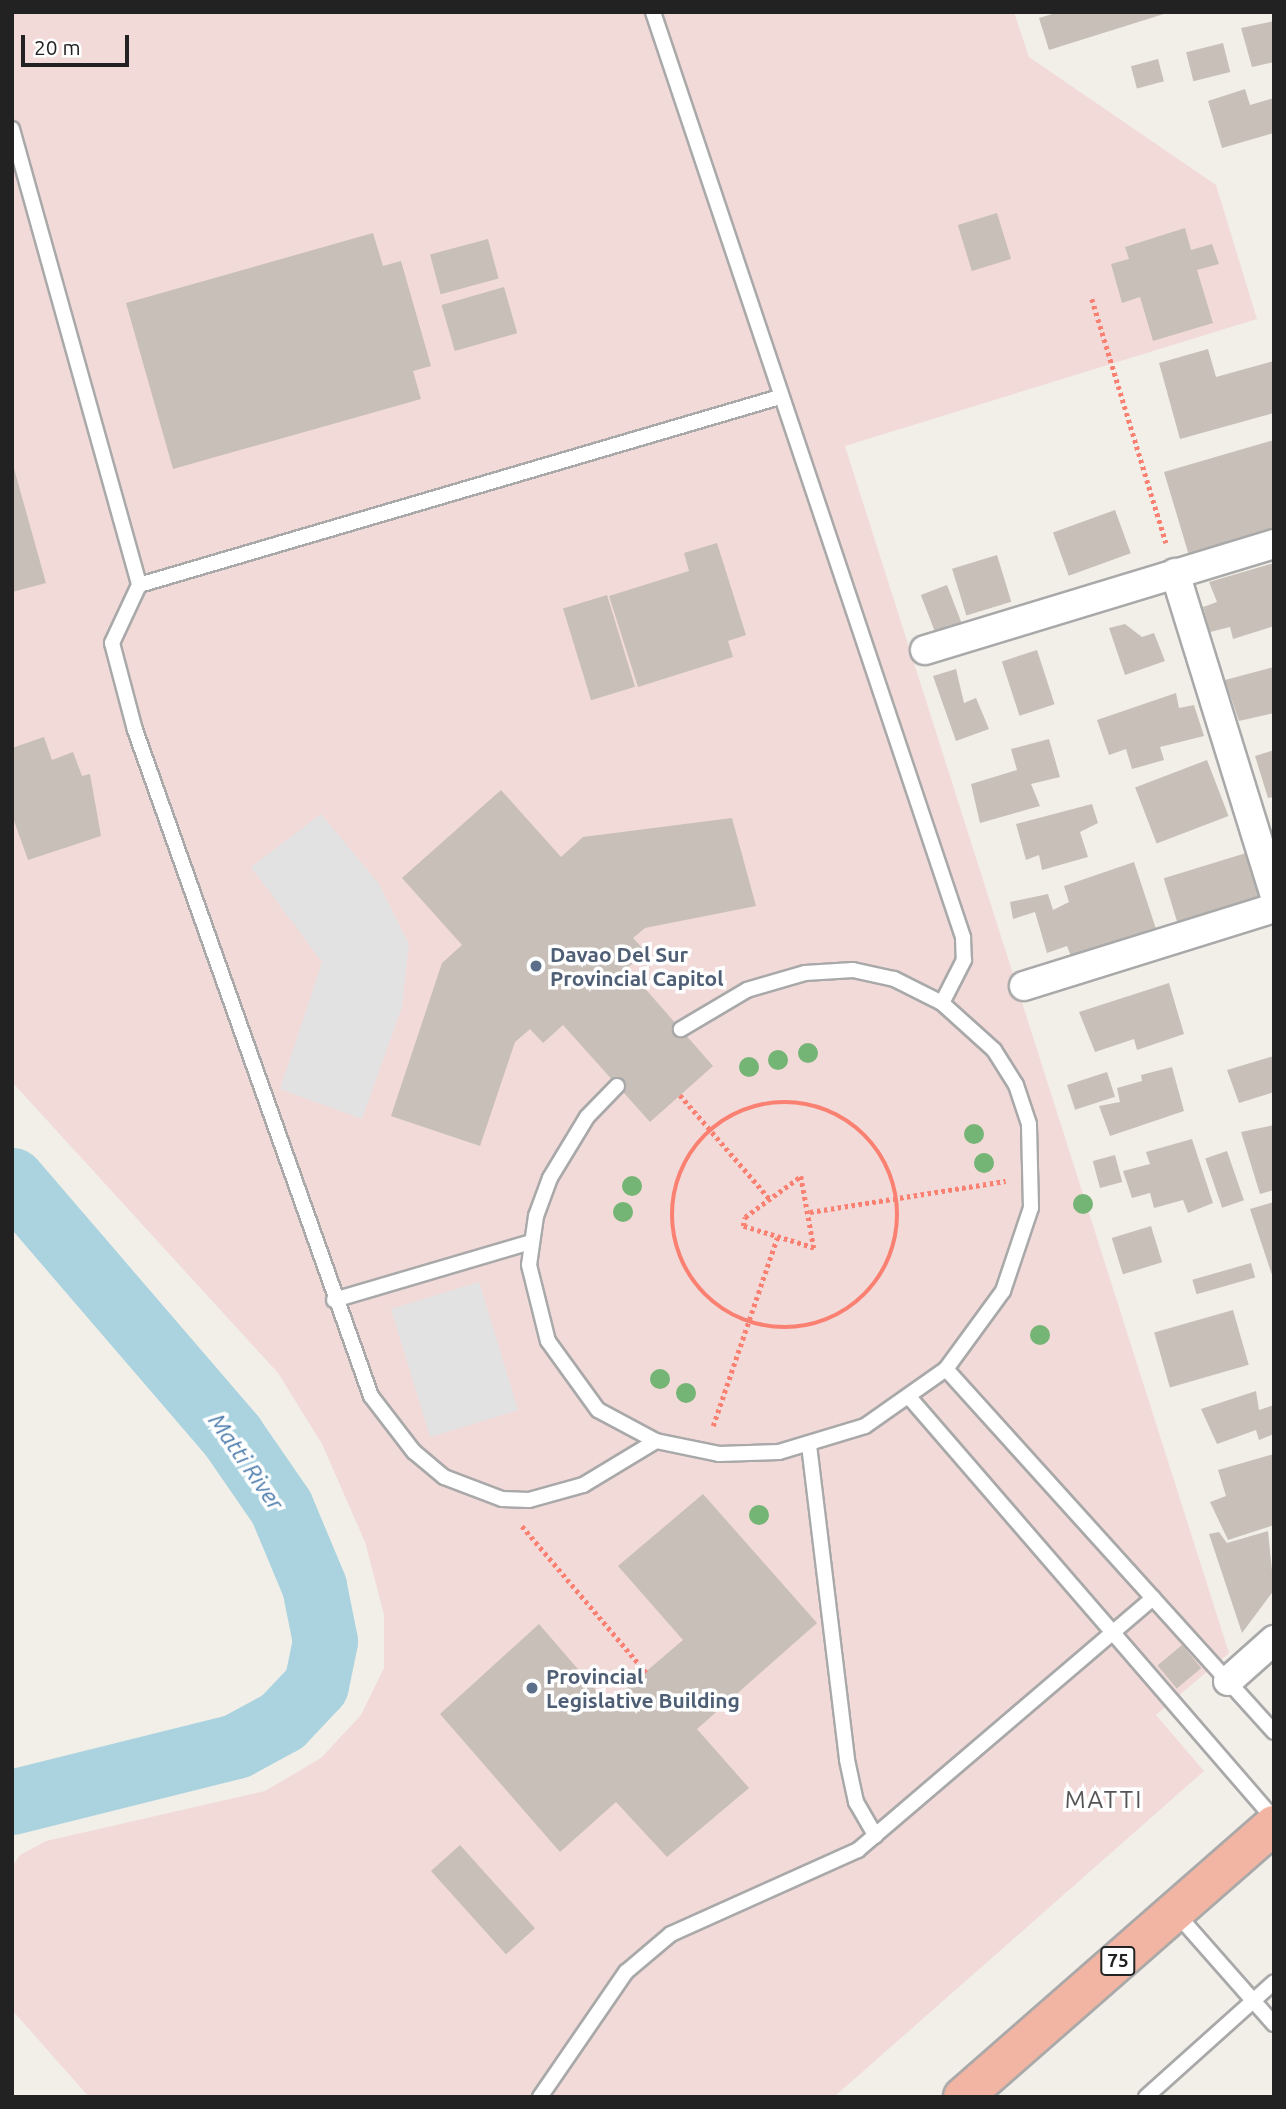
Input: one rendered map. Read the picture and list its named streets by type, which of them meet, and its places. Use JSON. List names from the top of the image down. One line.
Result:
{"streets":{"highway":["75"]},"districts":["MATTI"],"water":["Matti River"],"places":["Davao Del Sur Provincial Capitol","Provincial Legislative Building"],"scale_bar":"20 m"}
